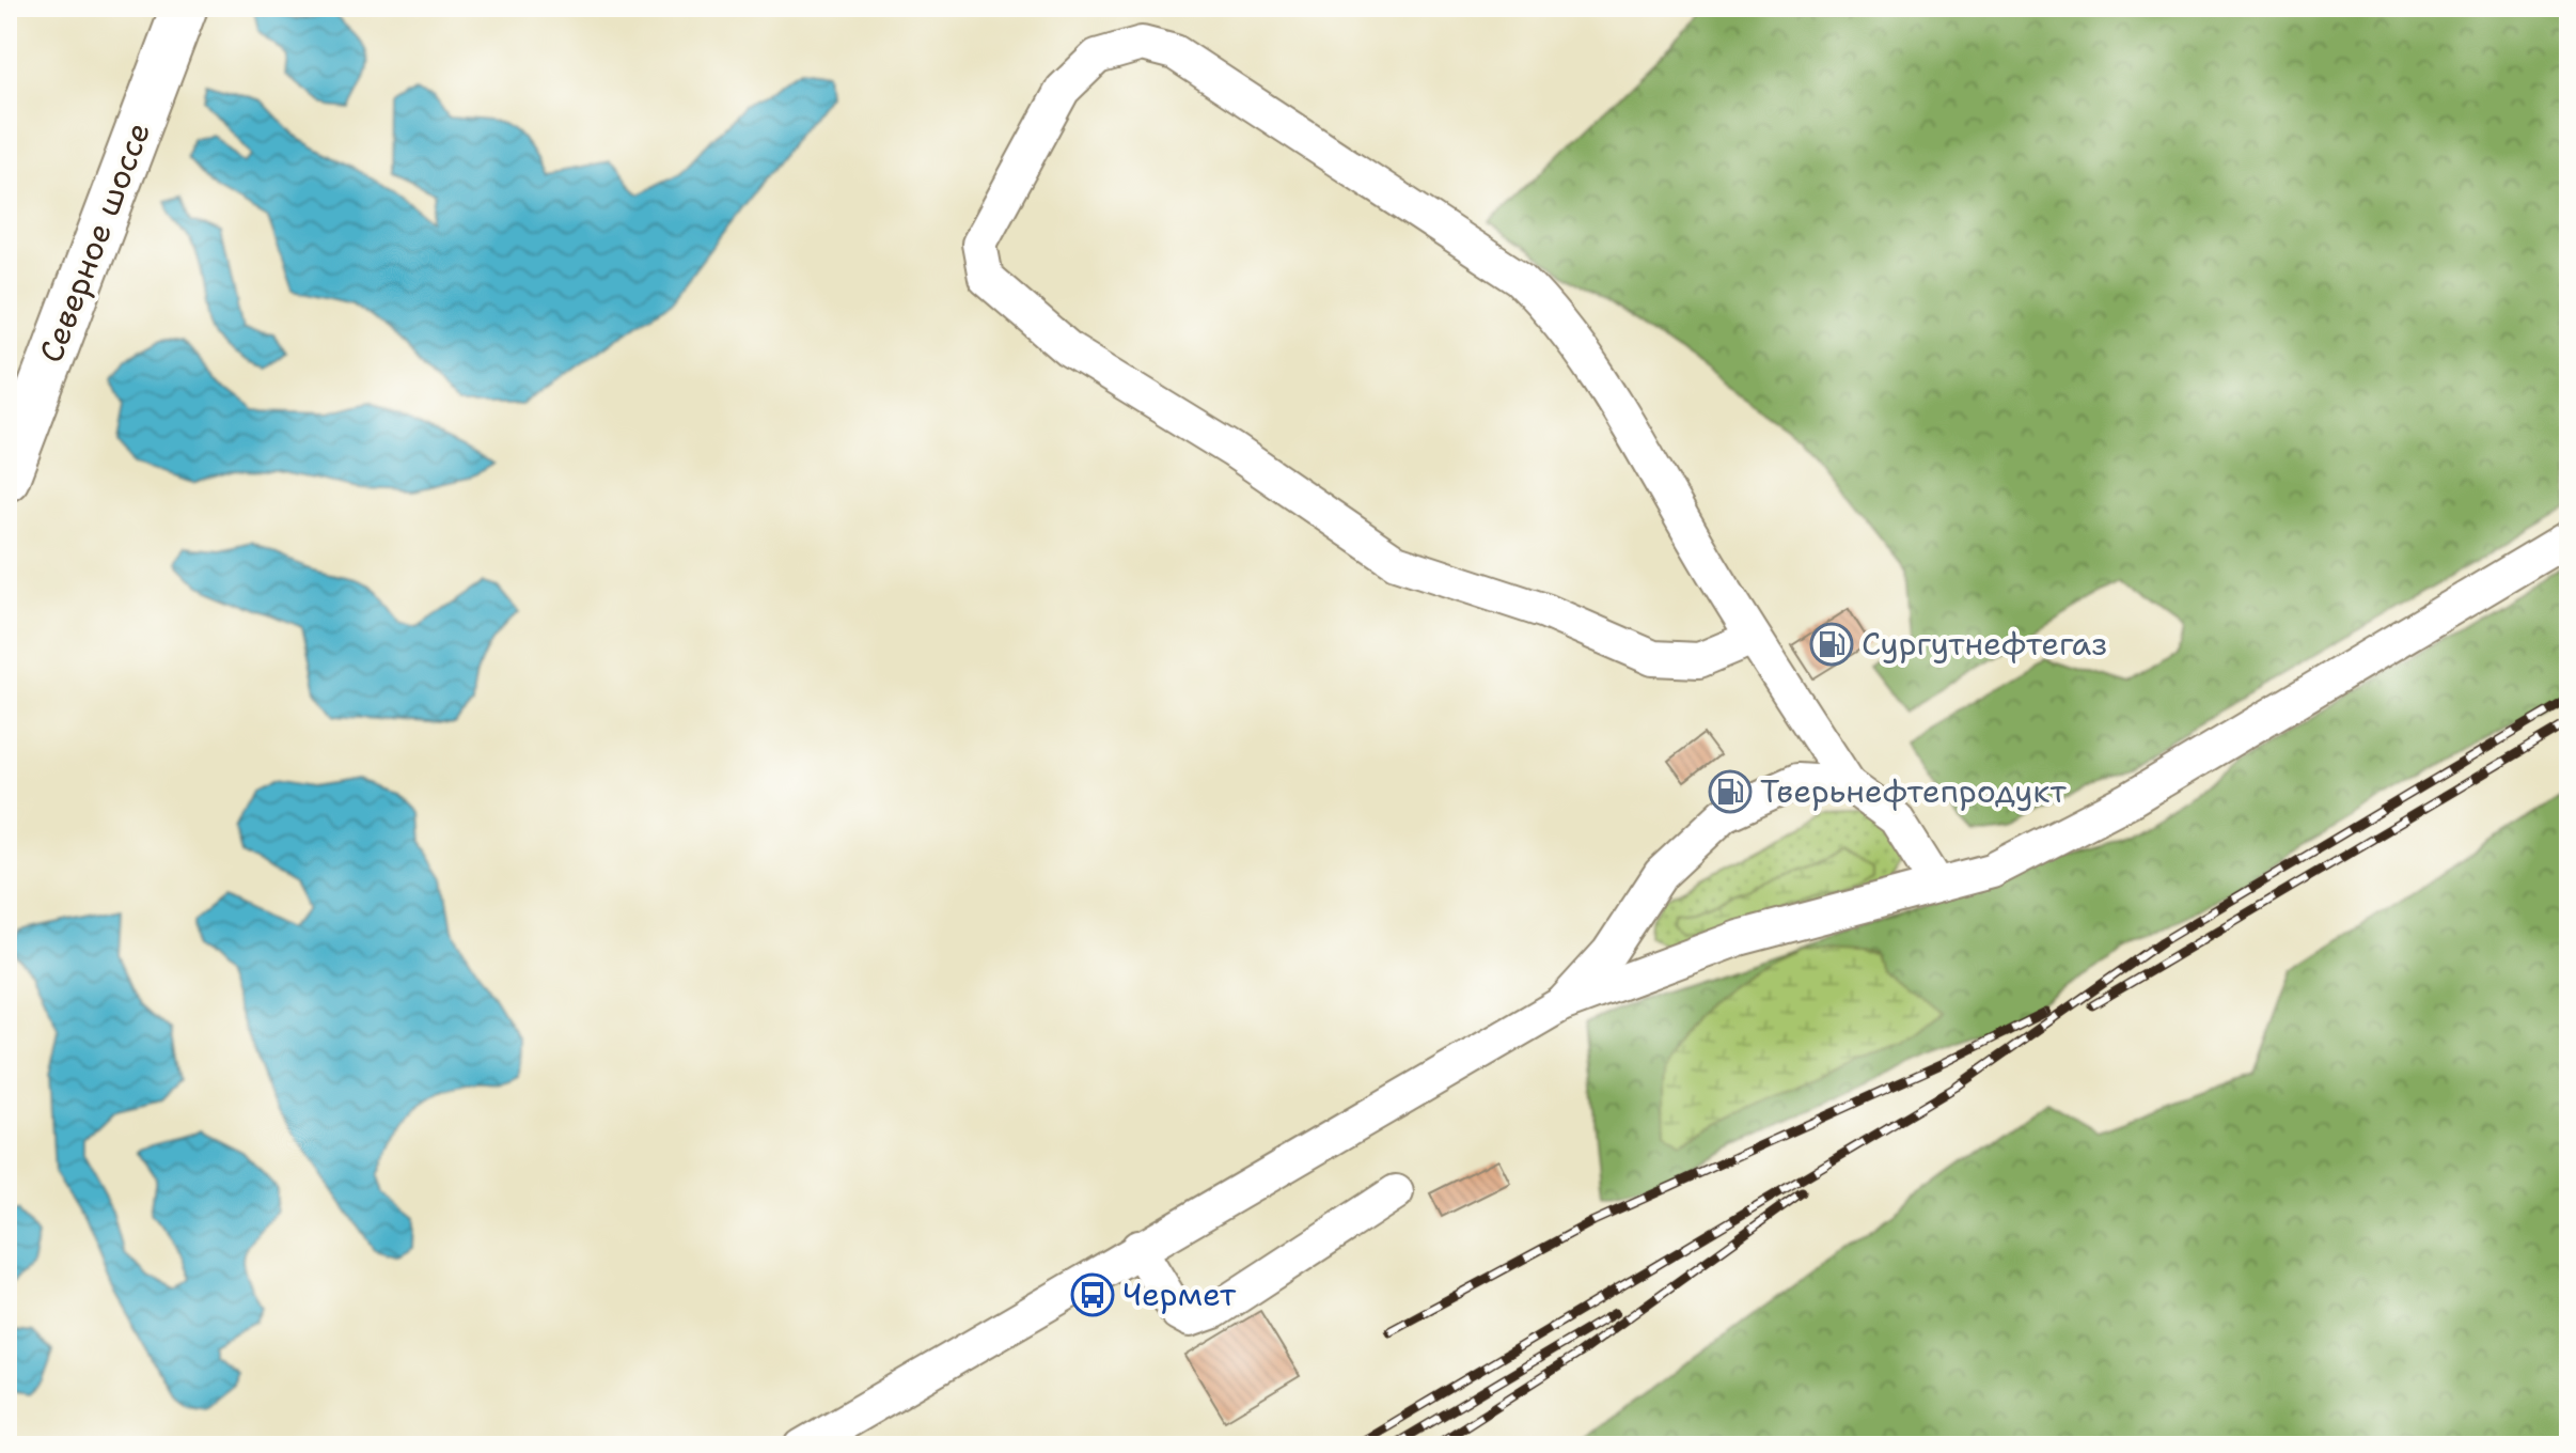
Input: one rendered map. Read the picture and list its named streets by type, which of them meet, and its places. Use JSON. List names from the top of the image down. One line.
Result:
{"streets":{"main road":["Северное шоссе"]},"places":{"fuel station":["Сургутнефтегаз","Тверьнефтепродукт"],"bus stop":["Чермет"]}}
